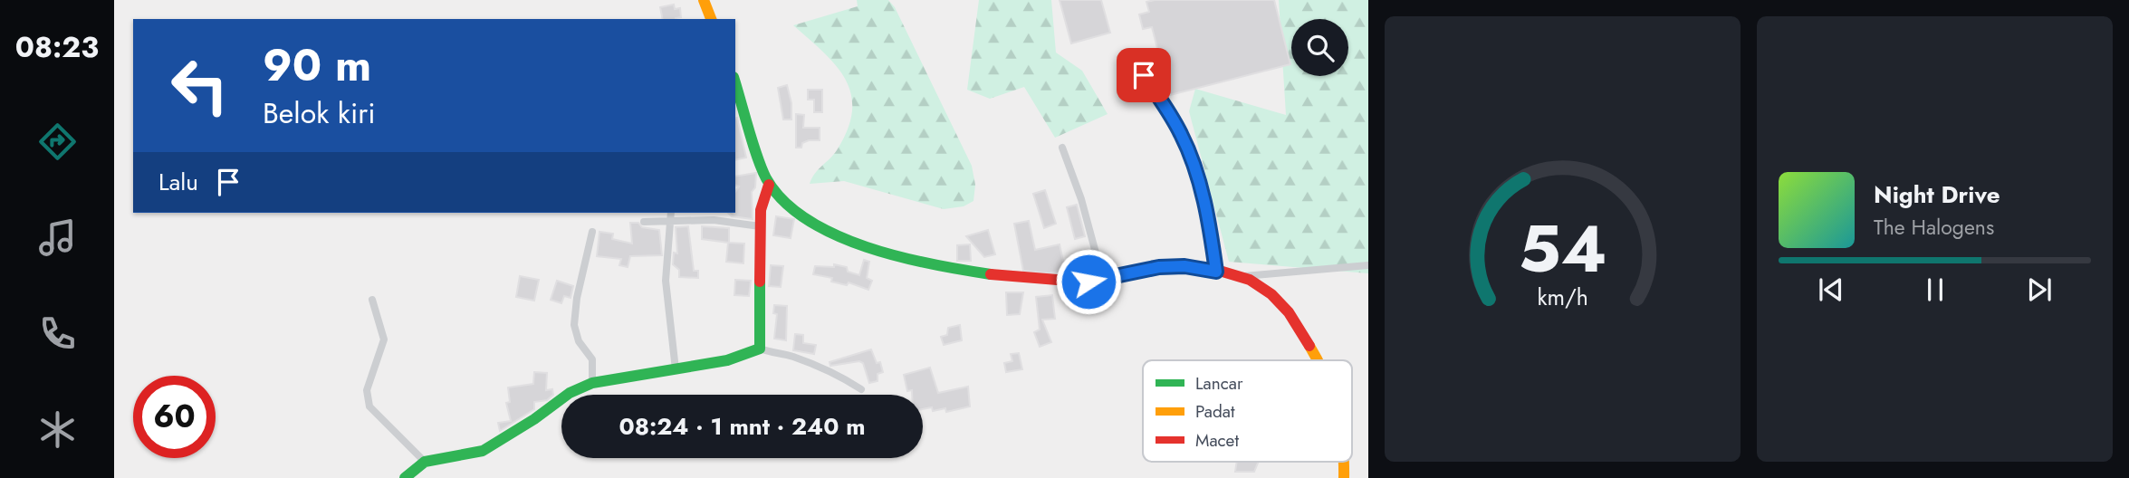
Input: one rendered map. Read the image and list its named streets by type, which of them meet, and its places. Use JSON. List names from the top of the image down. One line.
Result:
{"legend":["Lancar","Padat","Macet"],"page":{"tabs":"08:23","turn":["90 m","Belok kiri"],"then":"Lalu","song":["Night Drive","The Halogens"],"limit":"60","trip":"08:24 · 1 mnt · 240 m","gauge":["54","km/h"]}}
